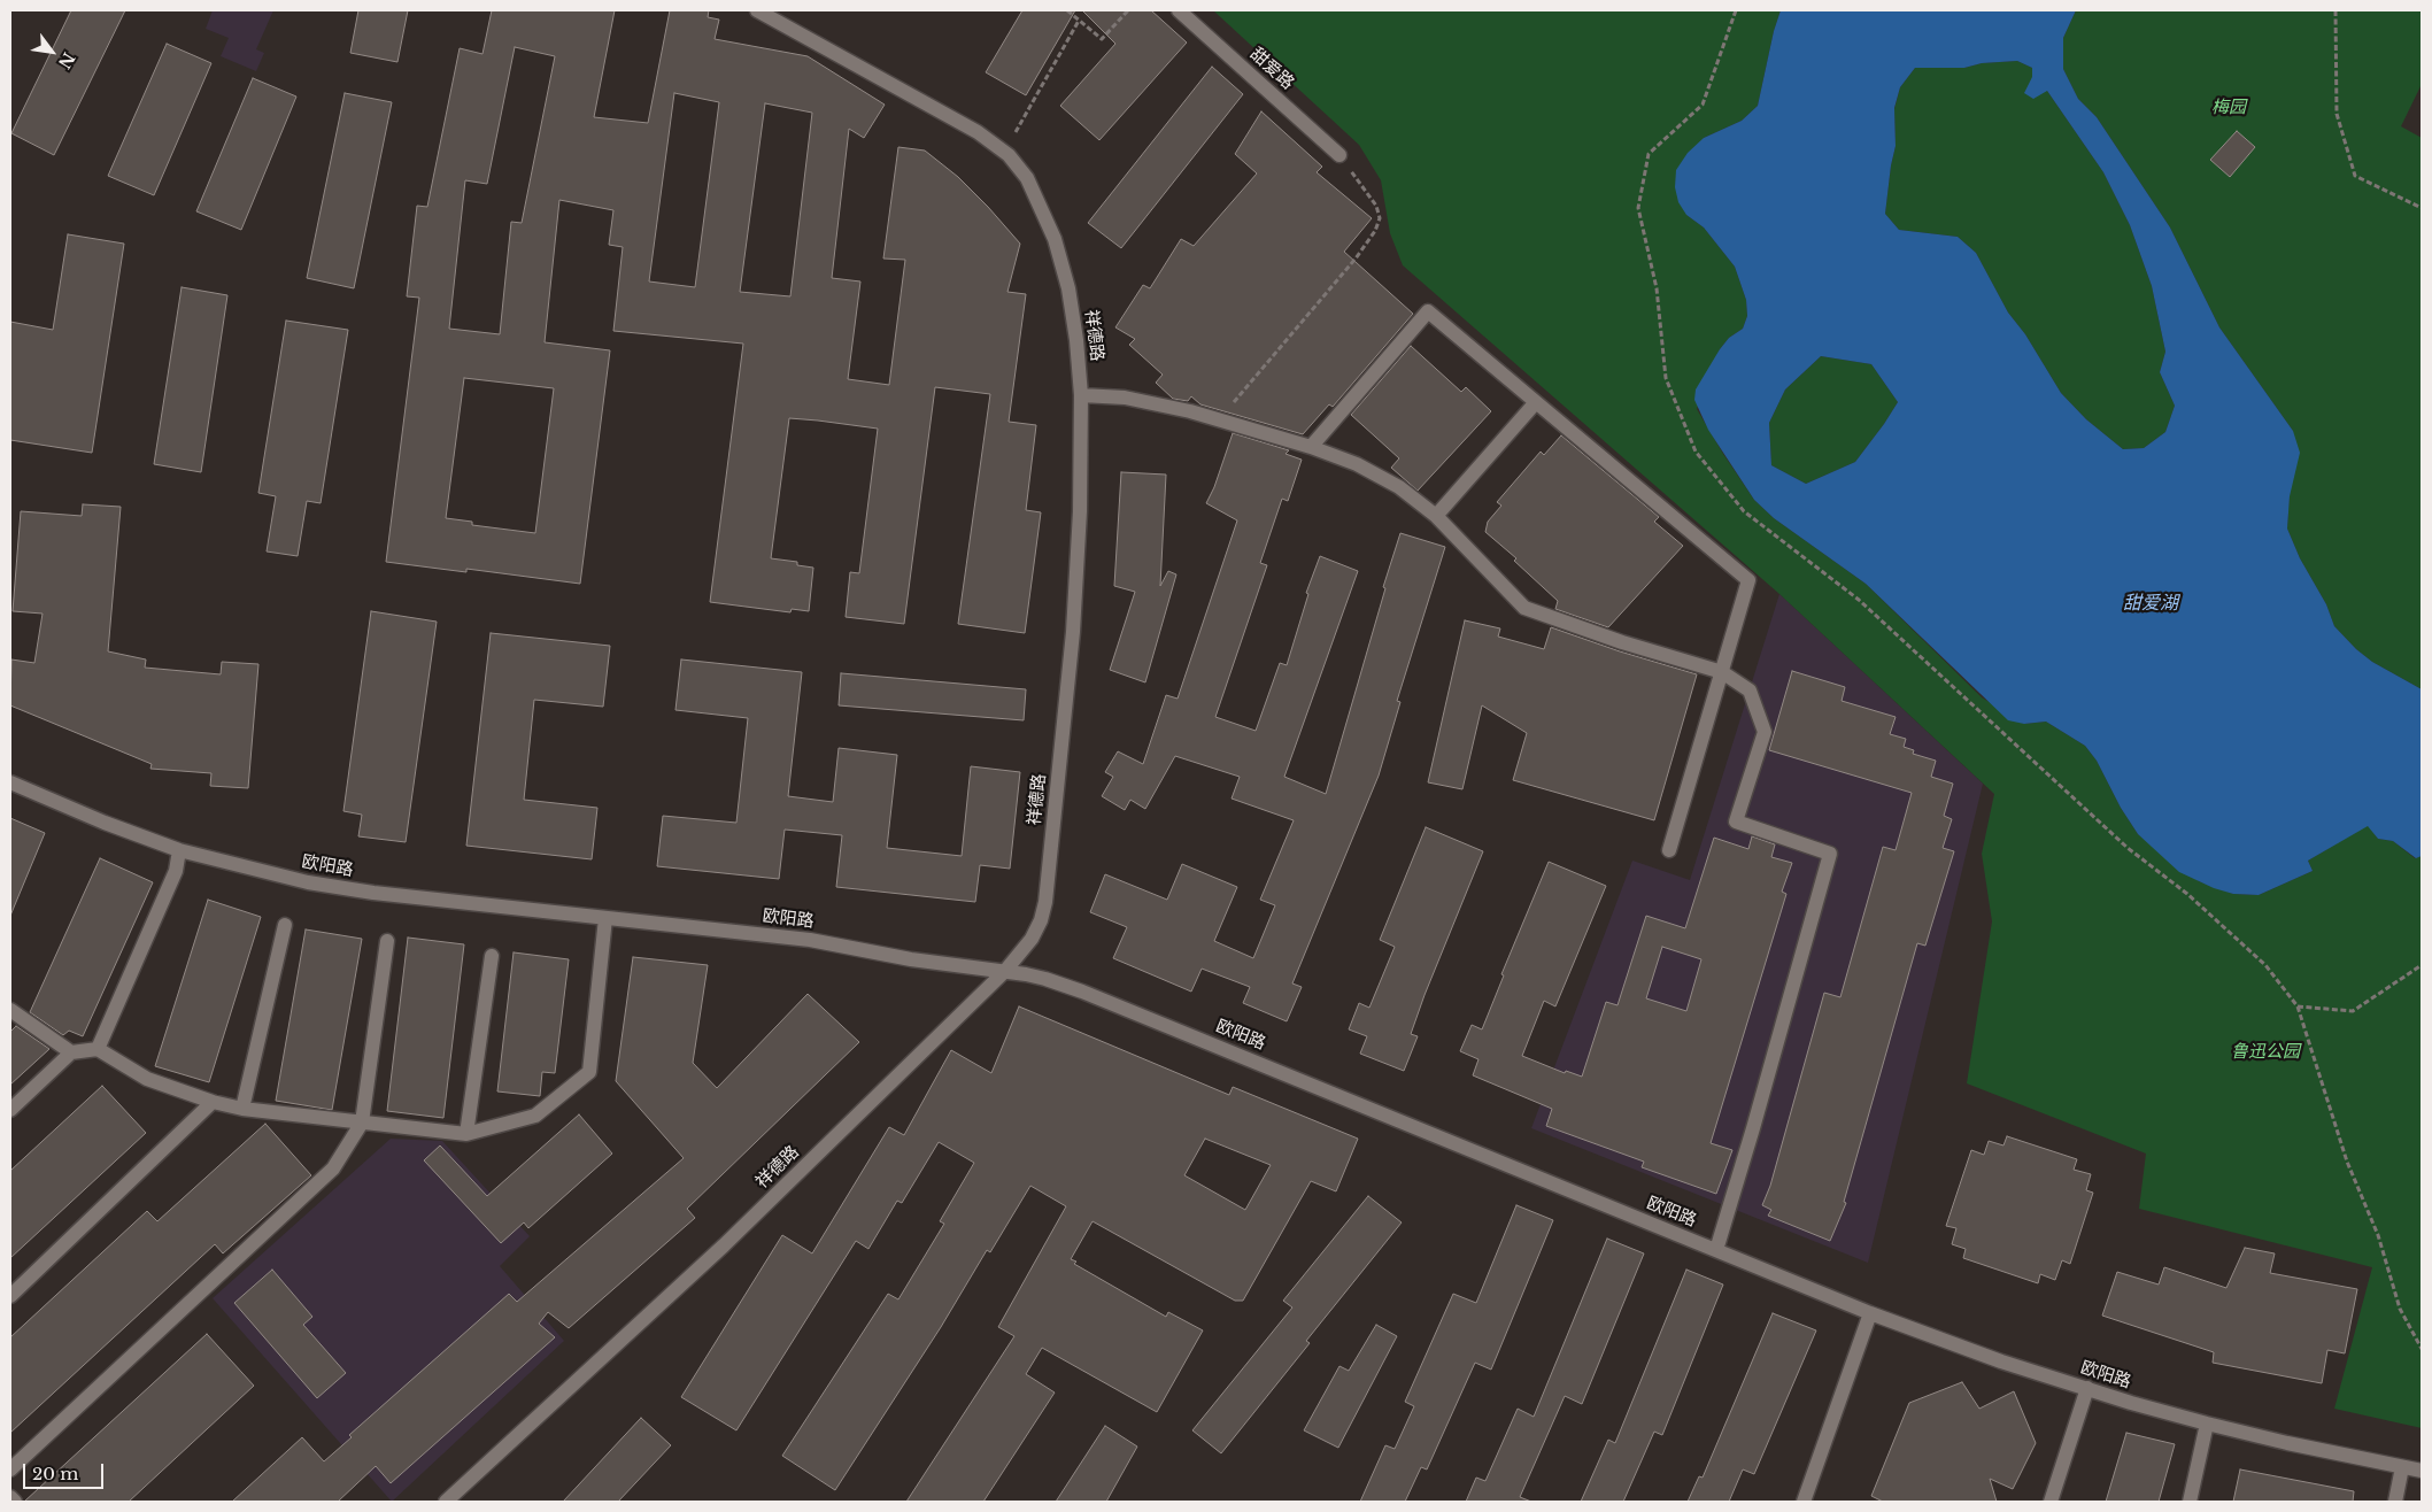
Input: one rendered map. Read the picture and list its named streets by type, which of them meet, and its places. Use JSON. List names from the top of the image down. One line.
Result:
{"streets":{"street":["甜爱路","祥德路","欧阳路"]},"crossings":[["祥德路","欧阳路"]],"water":["甜爱湖"],"parks":["梅园","鲁迅公园"],"scale_bar":"20 m","north":"bottom right"}
